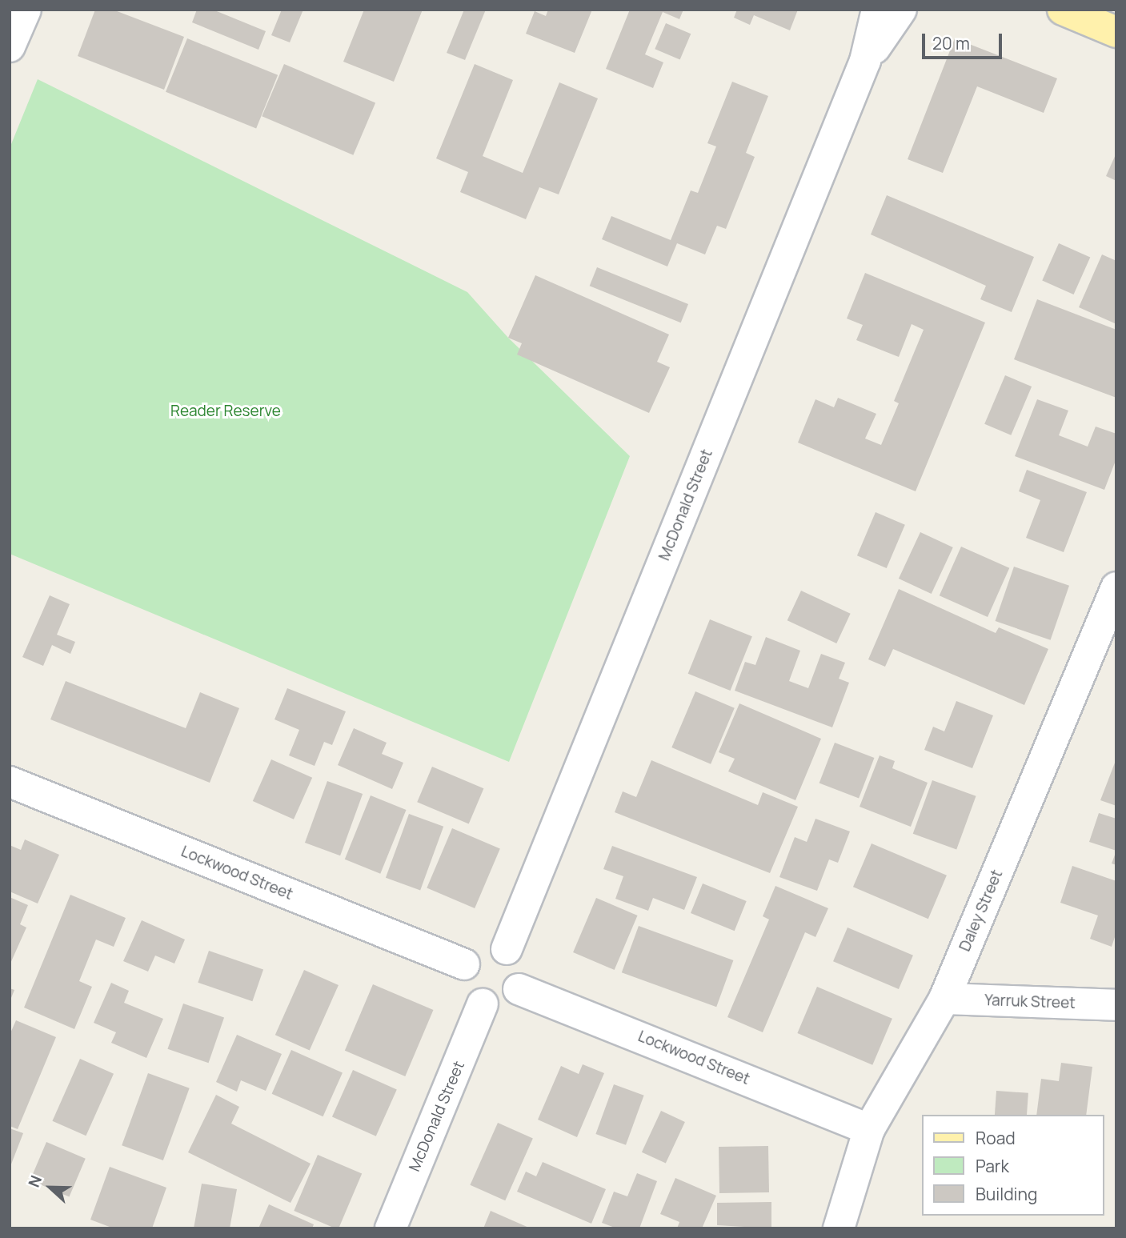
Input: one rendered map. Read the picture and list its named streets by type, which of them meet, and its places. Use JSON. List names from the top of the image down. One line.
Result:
{"streets":{"street":["McDonald Street","Lockwood Street","Daley Street","Yarruk Street"]},"crossings":[["McDonald Street","Lockwood Street"],["Lockwood Street","Daley Street"],["Daley Street","Yarruk Street"]],"parks":["Reader Reserve"],"legend":["Road","Park","Building"],"scale_bar":"20 m","north":"left"}
